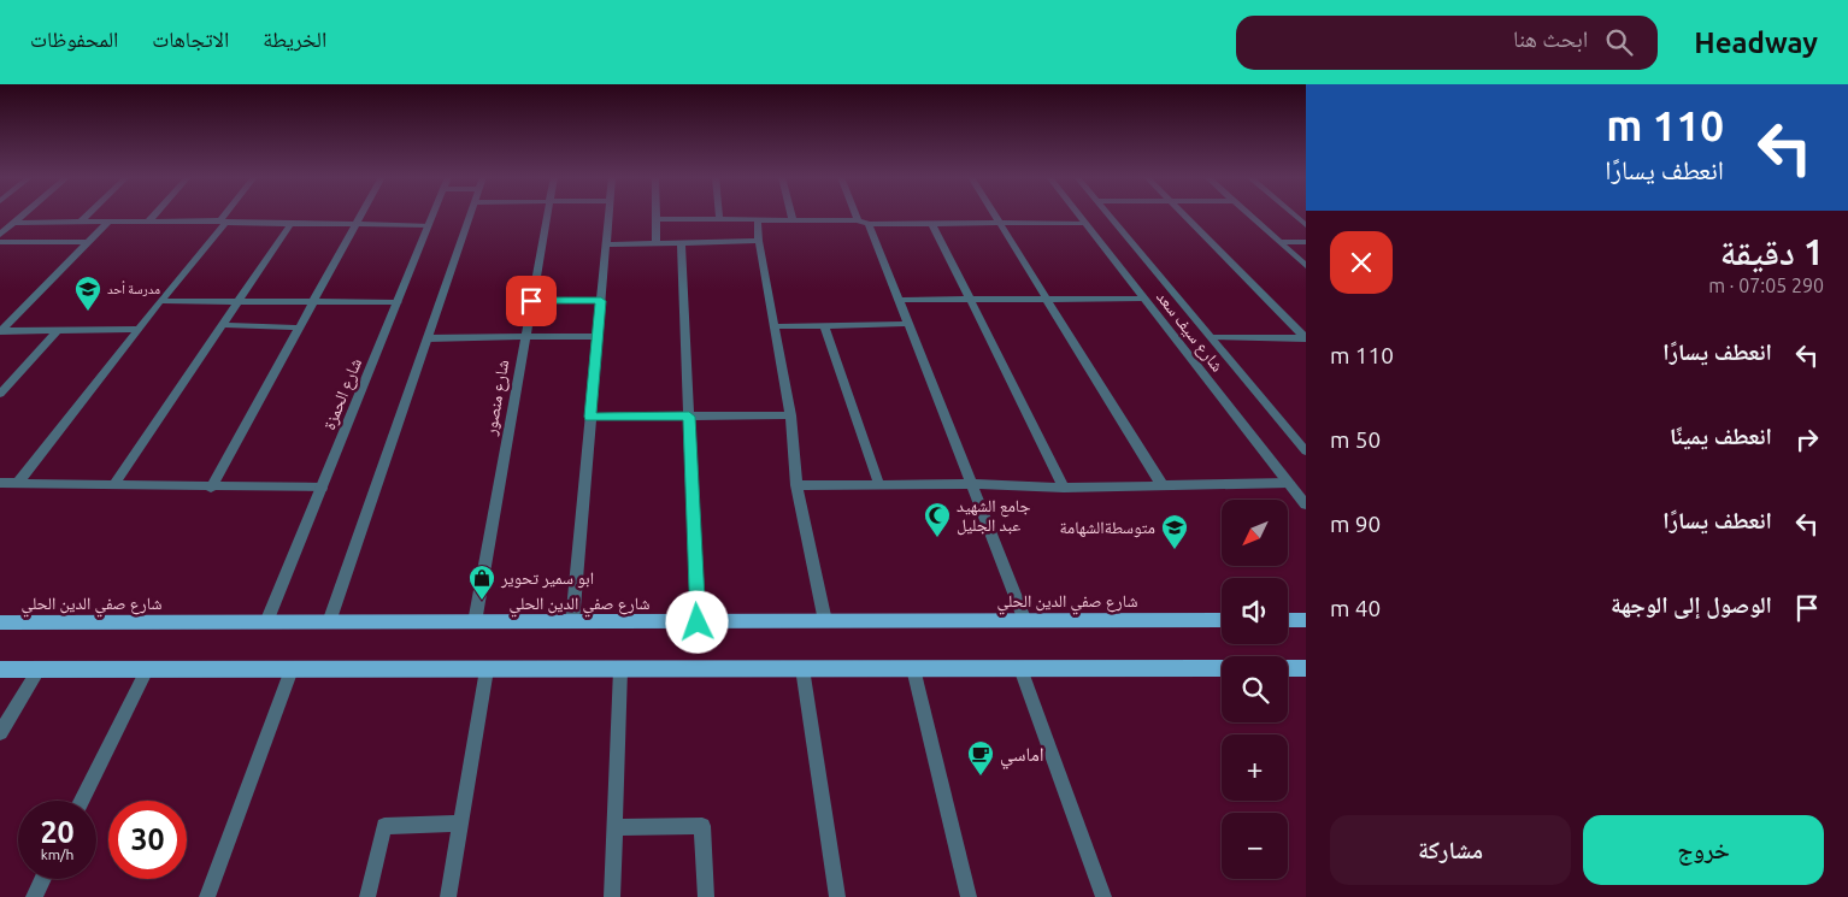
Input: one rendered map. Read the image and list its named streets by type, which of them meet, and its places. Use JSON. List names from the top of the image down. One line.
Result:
{"streets":{"main road":["شارع صفي الدين الحلي"],"street":["شارع سيف سعد","شارع الحمزة","شارع منصور"]},"crossings":[["شارع الحمزة","شارع صفي الدين الحلي"],["شارع منصور","شارع صفي الدين الحلي"]],"places":{"school or university":["مدرسة أحد","متوسطةالشهامة"],"mosque":["جامع الشهيد عبد الجليل"],"shop":["ابو سمير تحوير"],"cafe":["اماسي"]},"north":"bottom left","page":{"header":"Headway","search":"ابحث هنا","nav":["الخريطة","الاتجاهات","المحفوظات"],"turn":["110 m","انعطف يسارًا"],"heading":["1 دقيقة","290 m · 07:05"],"list":[{"name":"انعطف يسارًا","value":"110 m"},{"name":"انعطف يمينًا","value":"50 m"},{"name":"انعطف يسارًا","value":"90 m"},{"name":"الوصول إلى الوجهة","value":"40 m"}],"map_buttons":["+","−"],"speed":"20 km/h","limit":"30","buttons":["خروج","مشاركة"]}}
